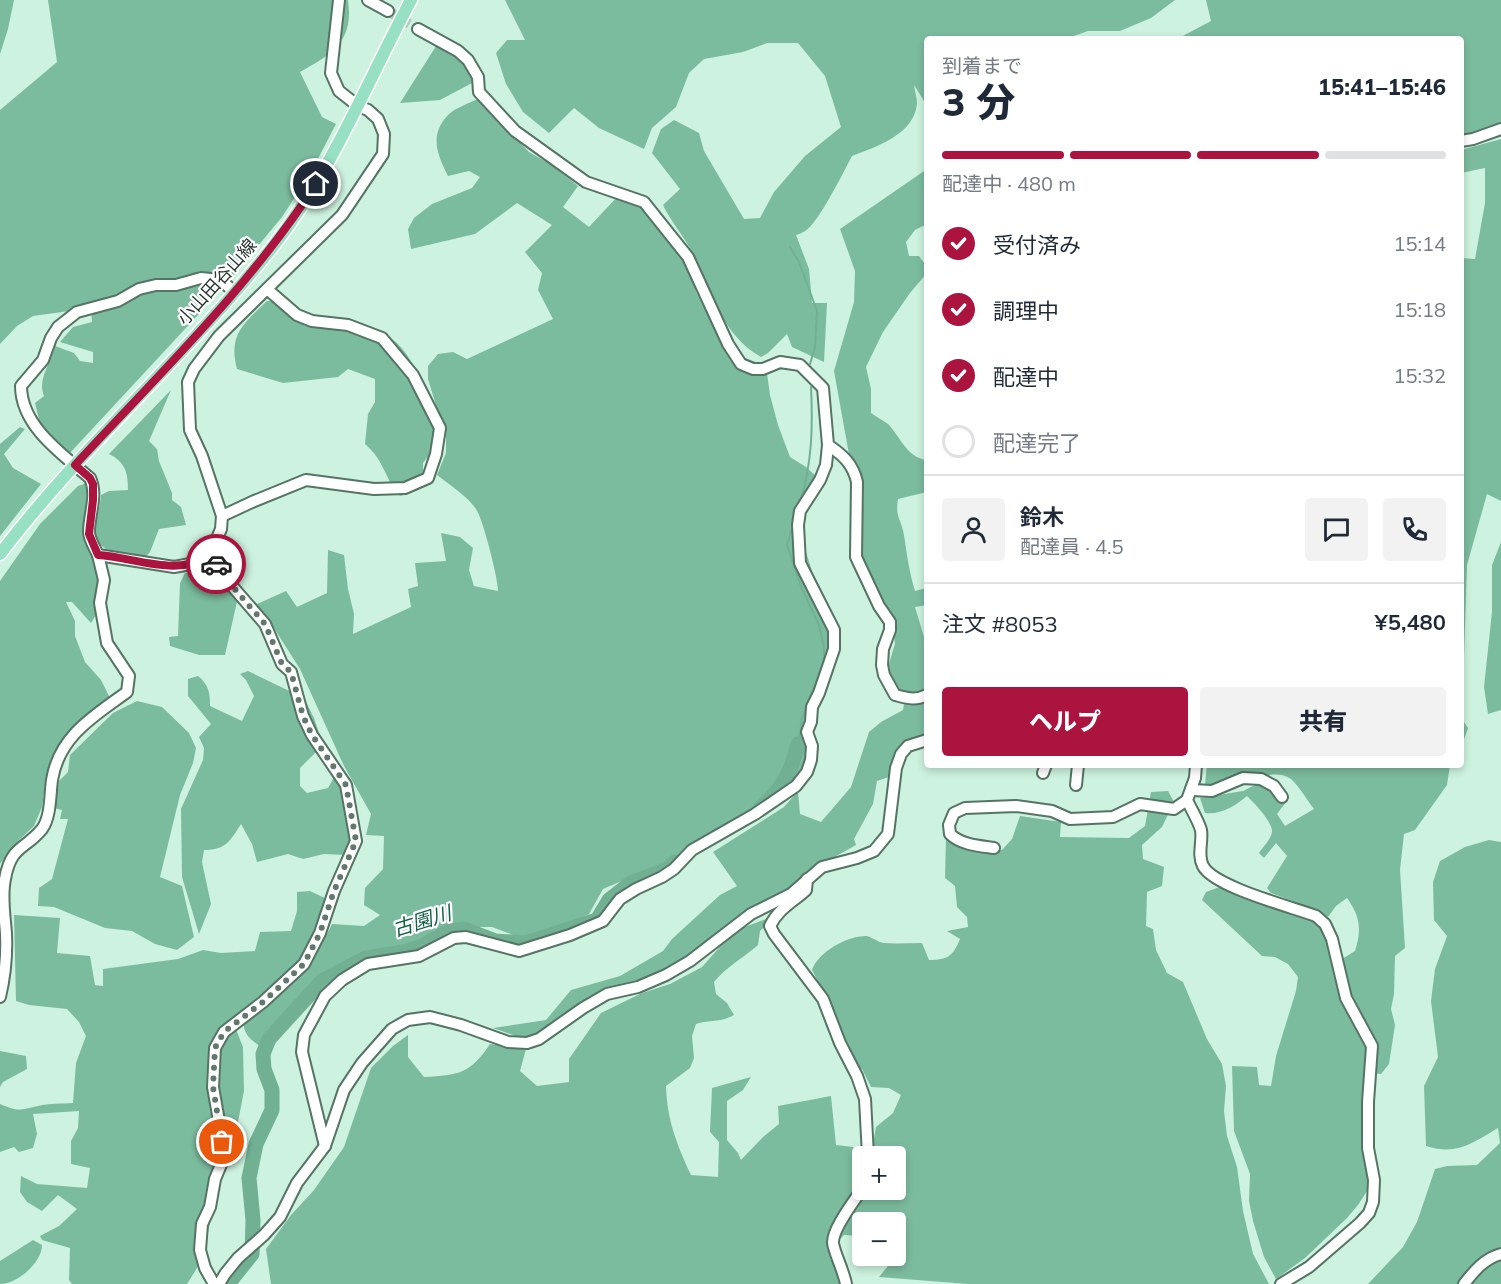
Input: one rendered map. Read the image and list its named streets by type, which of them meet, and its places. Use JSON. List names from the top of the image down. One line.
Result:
{"streets":{"main road":["小山田谷山線"]},"water":["古園川"],"page":{"heading":["3 分","到着まで","15:41–15:46"],"panel":["鈴木","配達員 · 4.5","注文 #8053","¥5,480"],"bar":"配達中 · 480 m","list":[["受付済み","15:14"],["調理中","15:18"],["配達中","15:32"],"配達完了"],"buttons":["ヘルプ","共有"],"map_buttons":["+","−"]}}
